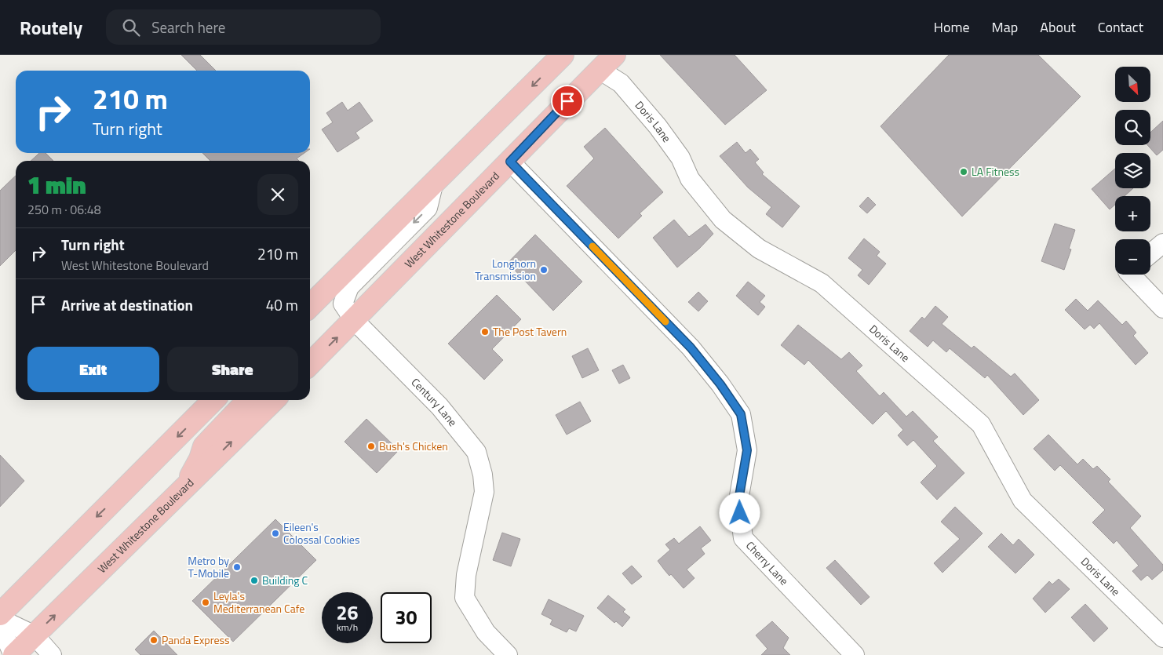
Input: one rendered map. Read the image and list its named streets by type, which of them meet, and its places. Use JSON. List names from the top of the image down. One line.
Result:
{"streets":{"main road":["West Whitestone Boulevard"],"street":["Doris Lane","Century Lane","Cherry Lane"]},"crossings":[["Doris Lane","West Whitestone Boulevard"],["West Whitestone Boulevard","Century Lane"],["West Whitestone Boulevard","Cherry Lane"]],"places":["LA Fitness","Longhorn Transmission","The Post Tavern","Bush's Chicken","Eileen's Colossal Cookies","Metro by T-Mobile","Building C","Leyla's Mediterranean Cafe","Panda Express"],"north":"bottom right","page":{"header":"Routely","search":"Search here","nav":["Home","Map","About","Contact"],"map_buttons":["+","−"],"turn":["210 m","Turn right"],"heading":["1 min","250 m · 06:48"],"list":[{"name":"Turn right","note":"West Whitestone Boulevard","value":"210 m"},{"name":"Arrive at destination","value":"40 m"}],"buttons":["Exit","Share"],"speed":"26 km/h","limit":"30"}}
